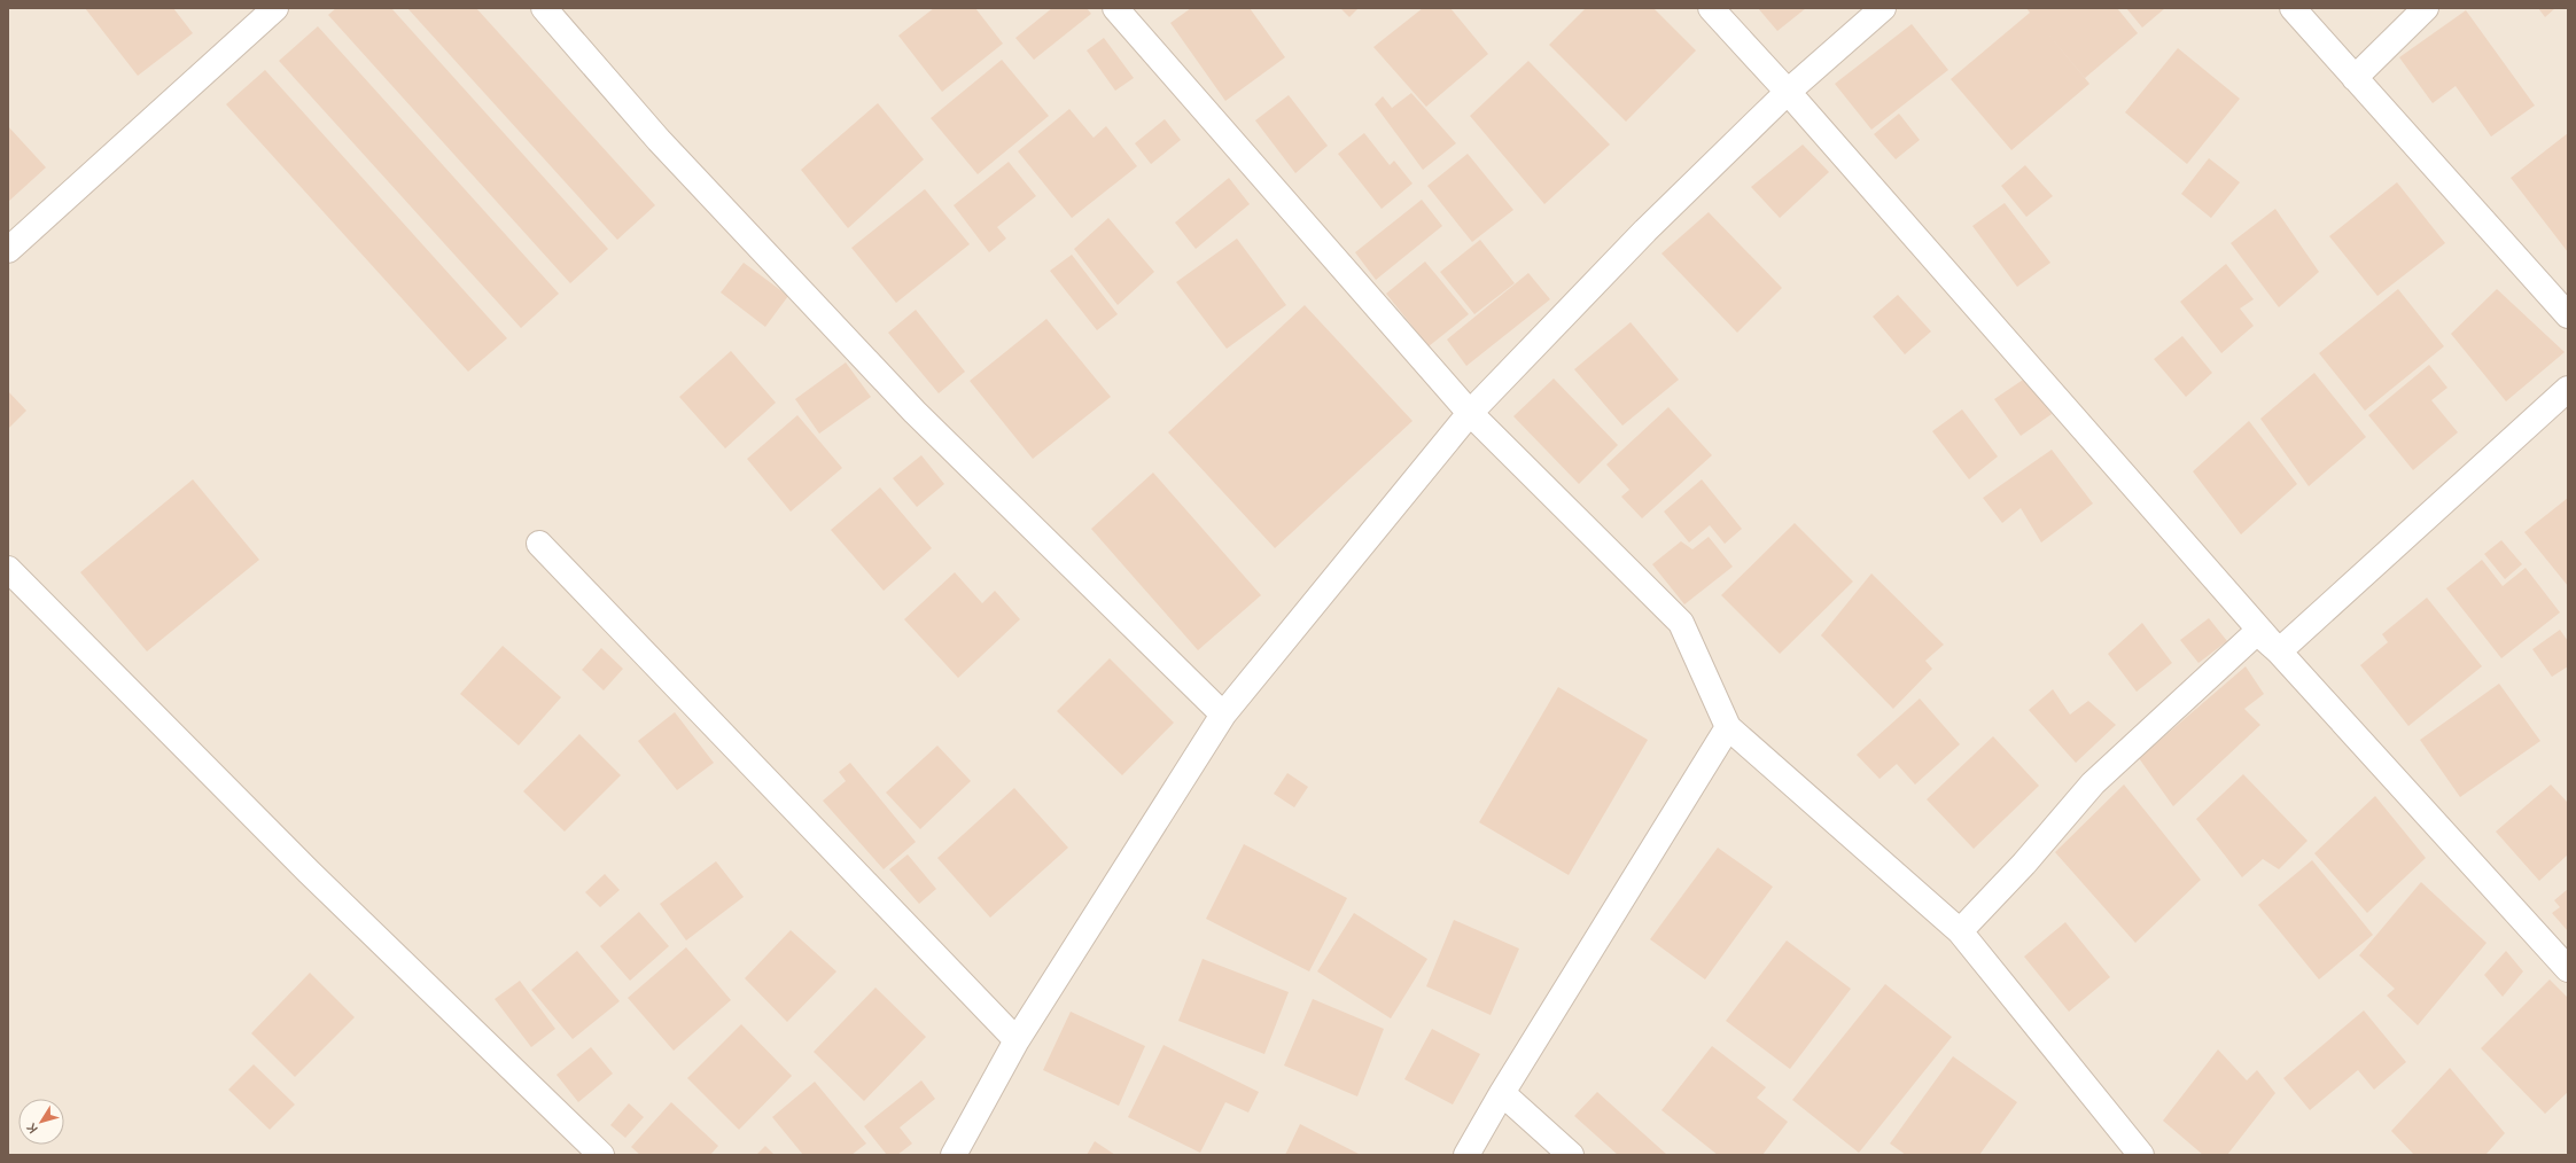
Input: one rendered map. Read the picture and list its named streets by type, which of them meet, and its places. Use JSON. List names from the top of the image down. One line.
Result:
{"north":"bottom left"}
